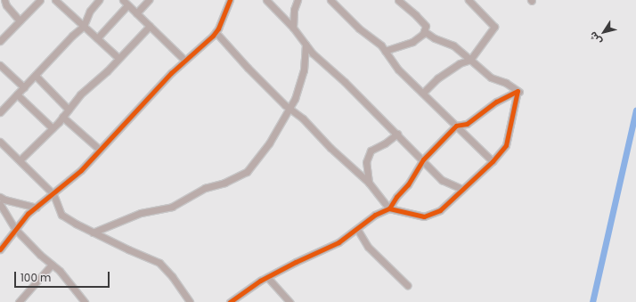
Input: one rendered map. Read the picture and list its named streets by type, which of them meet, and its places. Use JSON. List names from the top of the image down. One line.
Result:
{"scale_bar":"100 m","north":"bottom left"}
